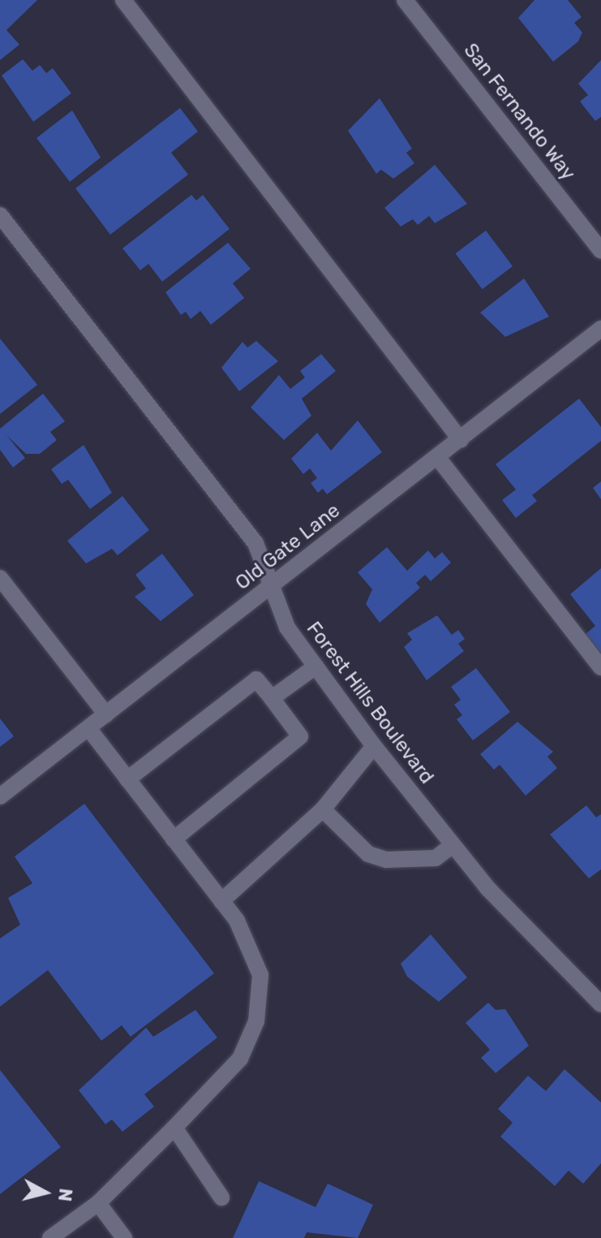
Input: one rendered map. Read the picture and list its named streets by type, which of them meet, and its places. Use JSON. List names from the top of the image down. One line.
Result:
{"streets":{"street":["San Fernando Way","Old Gate Lane","Forest Hills Boulevard"]},"crossings":[["Old Gate Lane","Forest Hills Boulevard"]],"north":"right"}
